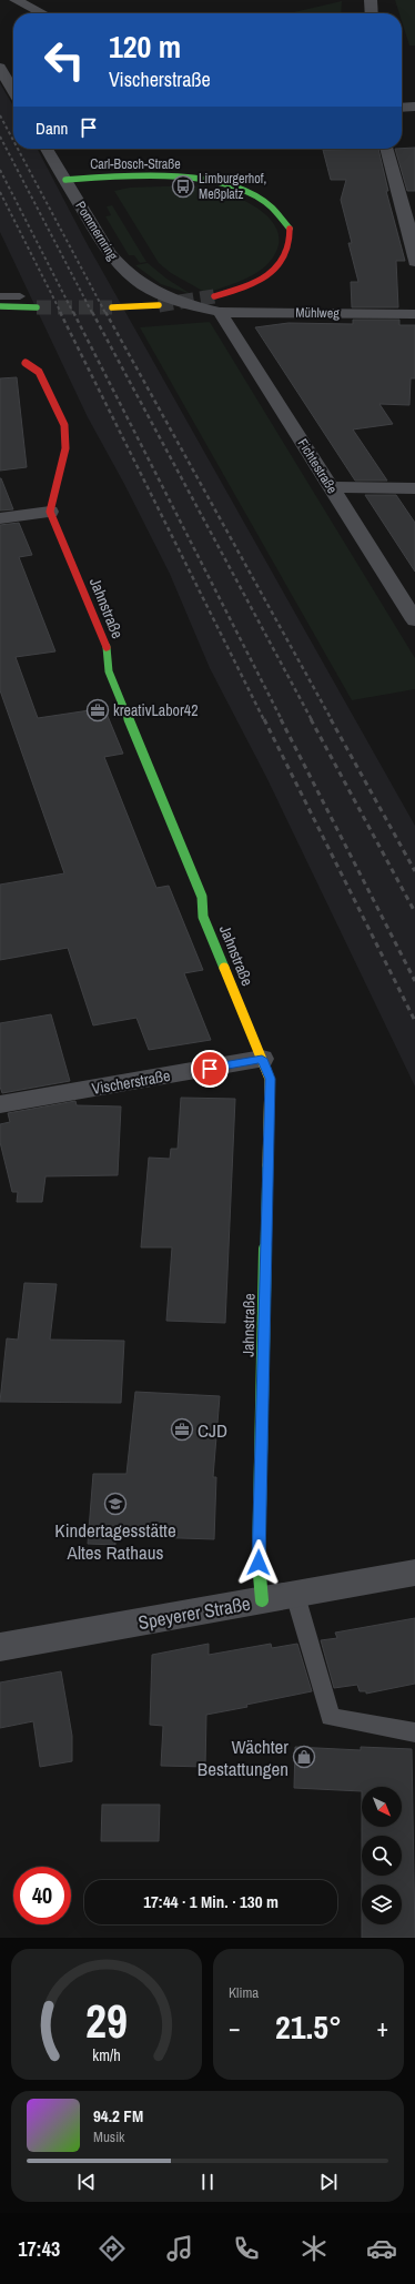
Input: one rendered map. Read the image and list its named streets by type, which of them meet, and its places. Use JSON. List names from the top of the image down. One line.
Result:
{"streets":{"street":["Carl-Bosch-Straße","Pommernring","Mühlweg","Fichtestraße","Jahnstraße","Vischerstraße","Speyerer Straße"]},"crossings":[["Carl-Bosch-Straße","Pommernring"],["Carl-Bosch-Straße","Mühlweg"],["Carl-Bosch-Straße","Fichtestraße"],["Pommernring","Mühlweg"],["Pommernring","Fichtestraße"],["Mühlweg","Fichtestraße"],["Jahnstraße","Vischerstraße"],["Jahnstraße","Speyerer Straße"]],"places":{"bus stop":["Limburgerhof, Meßplatz"],"office":["kreativLabor42","CJD"],"school or university":["Kindertagesstätte Altes Rathaus"],"shop":["Wächter Bestattungen"]},"north":"bottom right","page":{"turn":["120 m","Vischerstraße"],"then":"Dann","limit":"40","trip":"17:44 · 1 Min. · 130 m","tile":"Klima","heat":["−","21.5°","+"],"song":["94.2 FM","Musik"],"tabs":"17:43","gauge":["29","km/h"]}}
